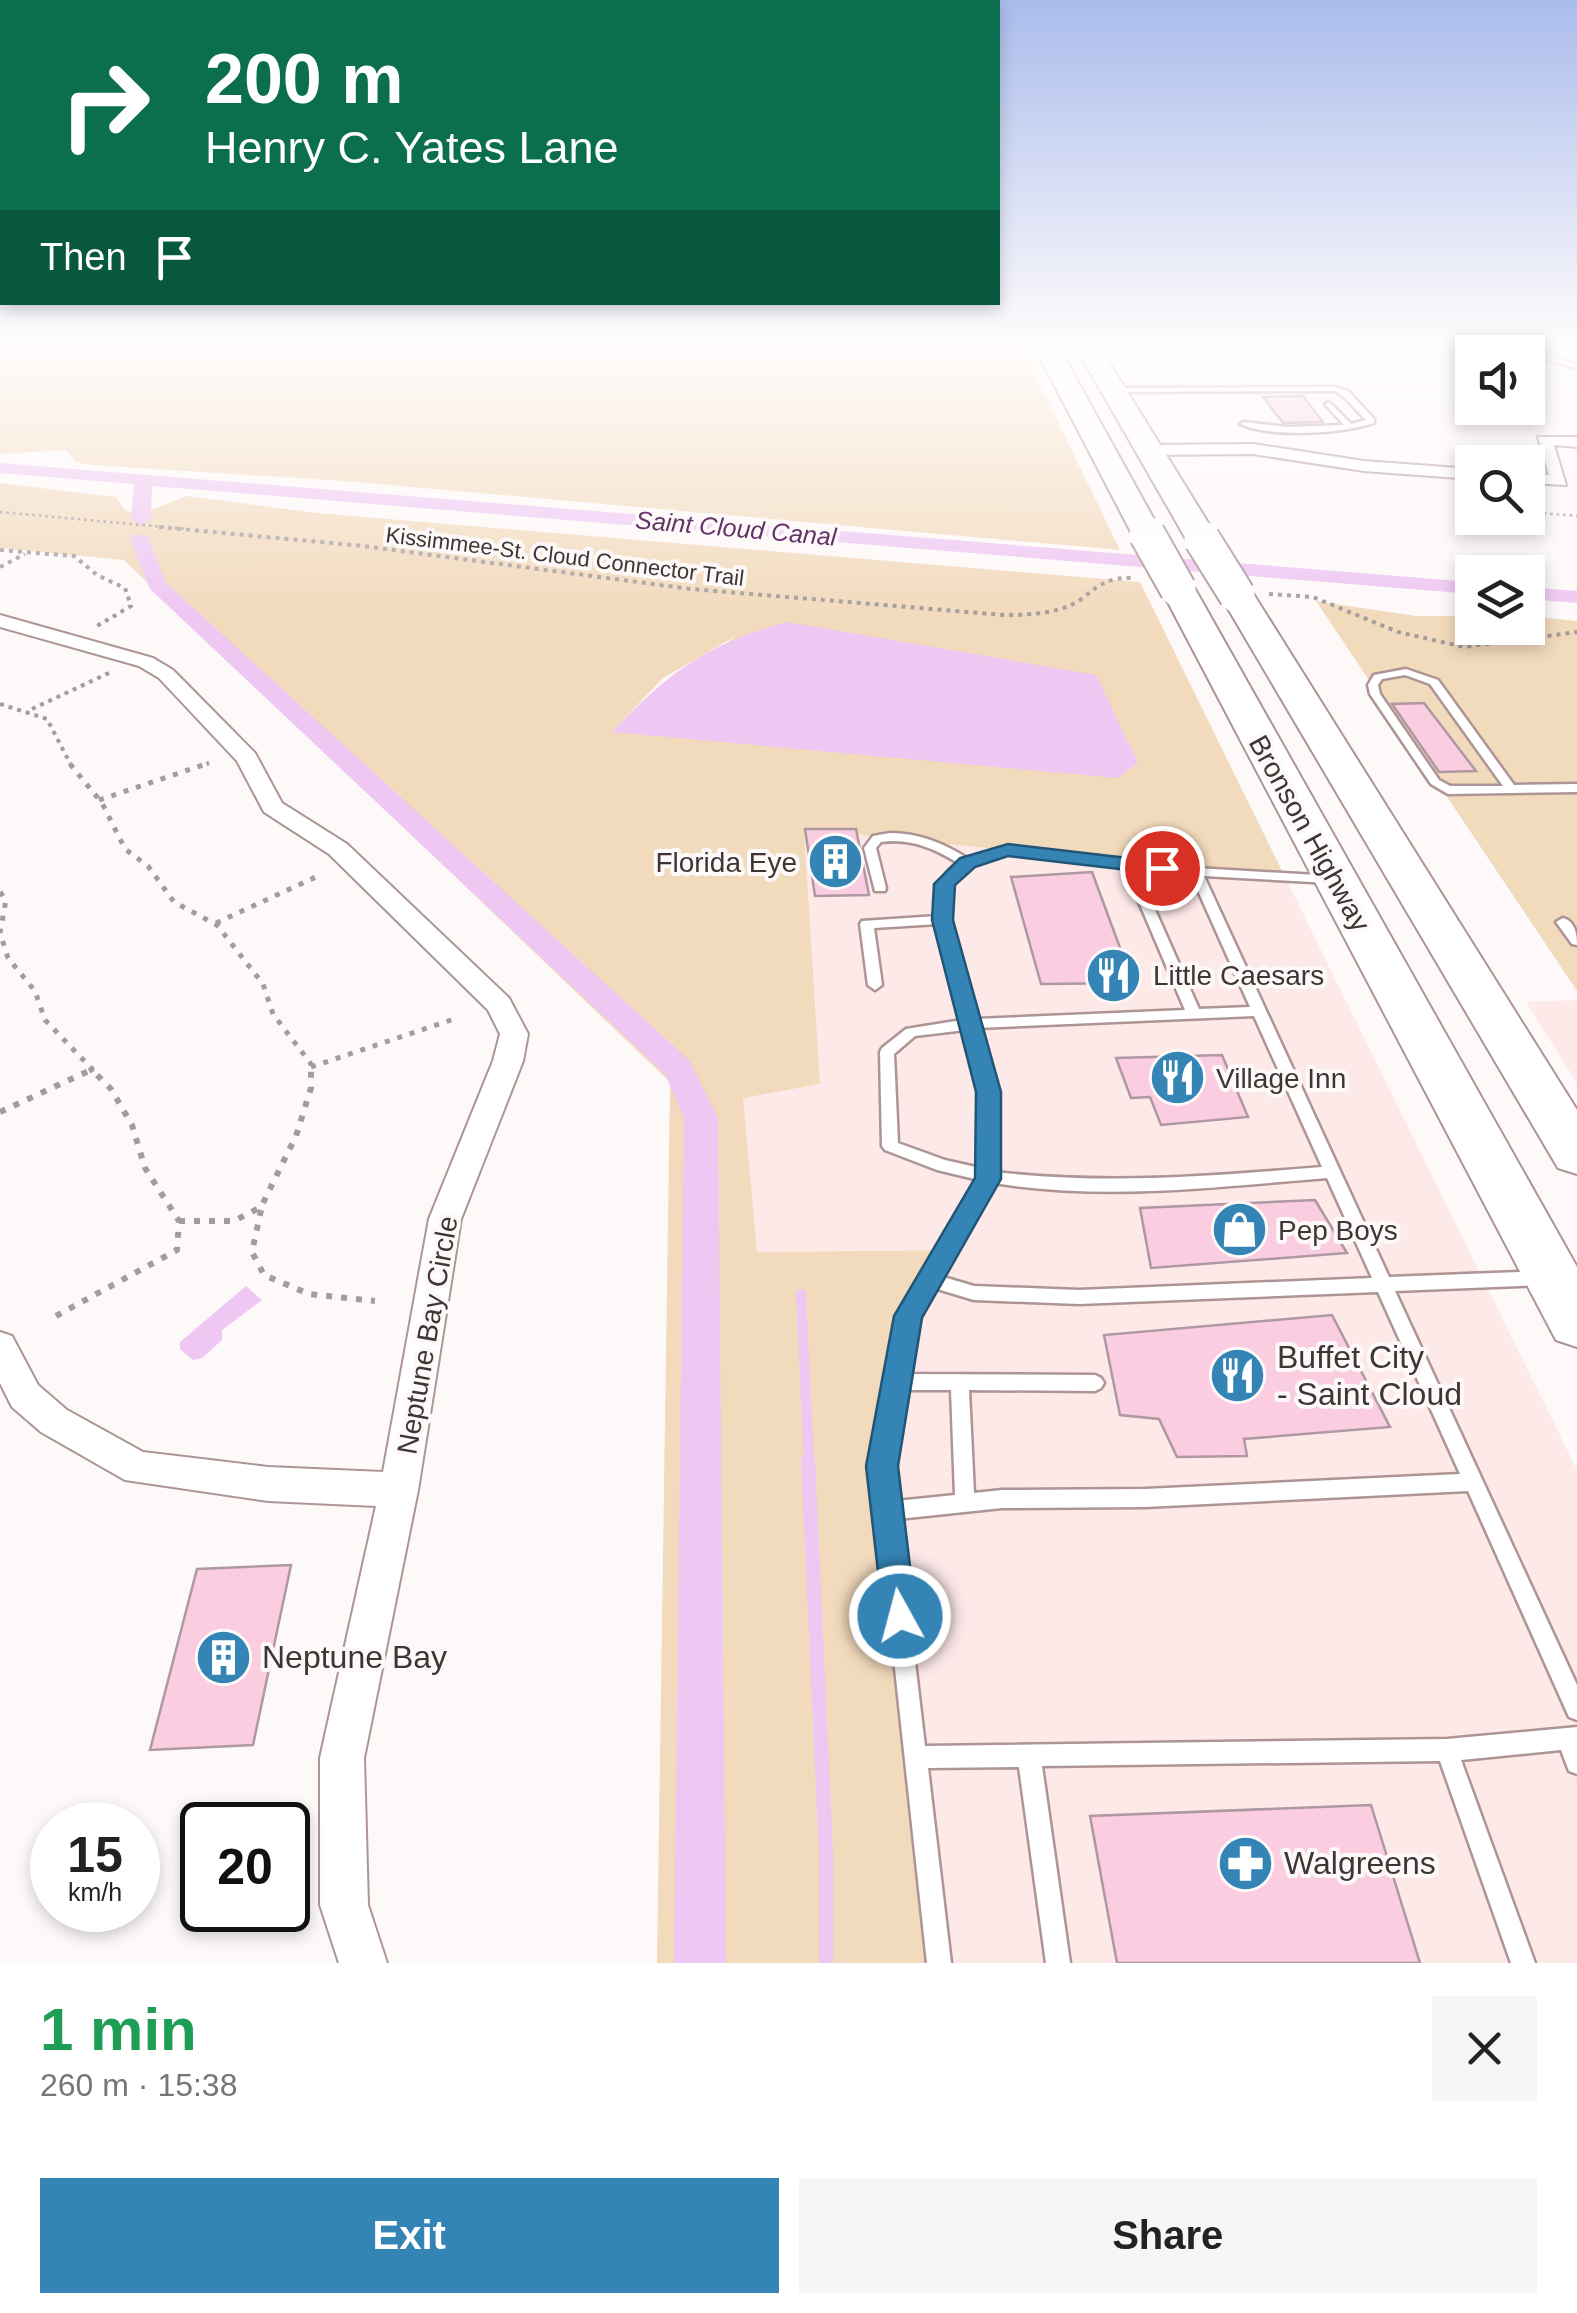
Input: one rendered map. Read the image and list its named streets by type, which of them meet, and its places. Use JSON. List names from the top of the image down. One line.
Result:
{"streets":{"highway":["Bronson Highway"],"street":["Neptune Bay Circle"],"path":["Kissimmee-St. Cloud Connector Trail"]},"water":["Saint Cloud Canal"],"places":{"building":["Florida Eye","Neptune Bay"],"restaurant":["Little Caesars","Village Inn","Buffet City - Saint Cloud"],"shop":["Pep Boys"],"pharmacy":["Walgreens"]},"page":{"turn":["200 m","Henry C. Yates Lane"],"then":"Then","speed":"15 km/h","limit":"20","heading":["1 min","260 m · 15:38"],"buttons":["Exit","Share"]}}
